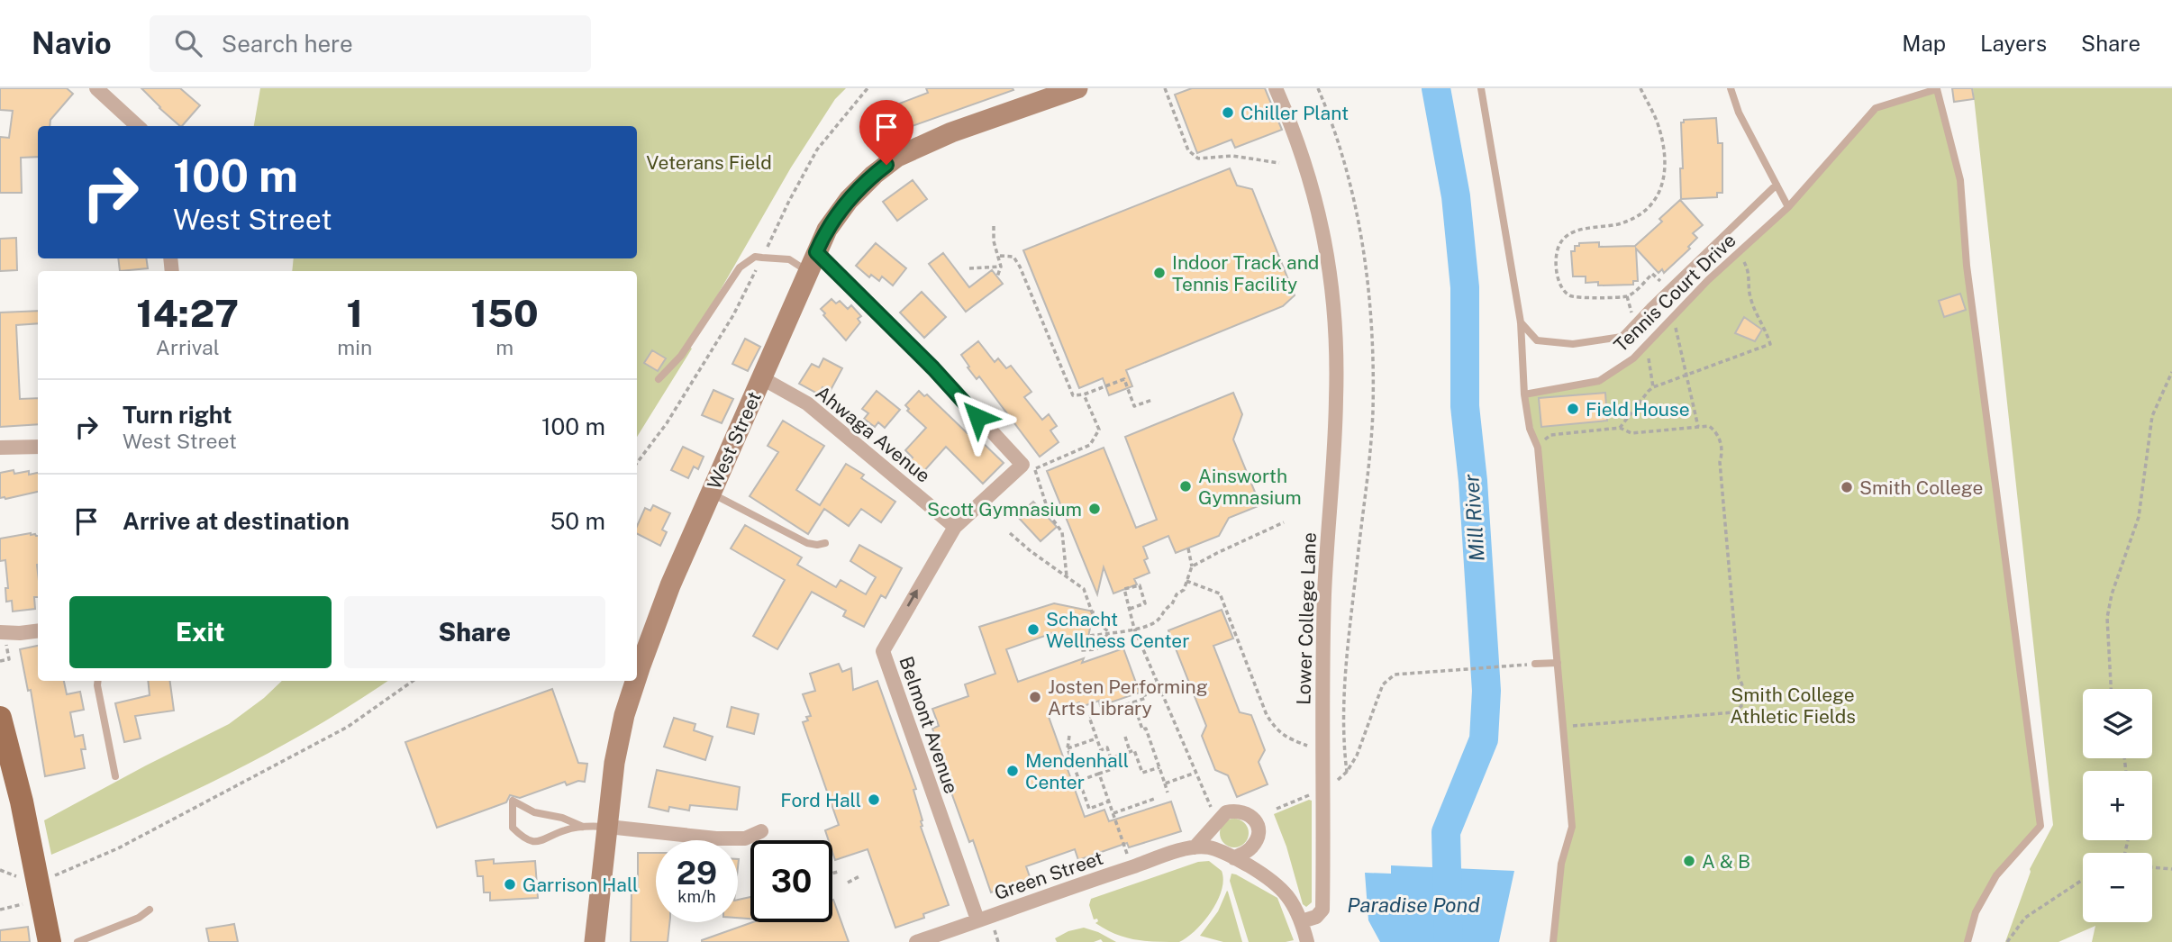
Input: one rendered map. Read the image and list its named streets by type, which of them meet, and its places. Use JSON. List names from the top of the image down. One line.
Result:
{"streets":{"main road":["West Street"],"street":["Ahwaga Avenue","Lower College Lane","Belmont Avenue","Green Street"],"lane":["Tennis Court Drive"]},"crossings":[["Ahwaga Avenue","West Street"],["Ahwaga Avenue","Belmont Avenue"],["West Street","Belmont Avenue"],["Belmont Avenue","Green Street"]],"one_way":["Belmont Avenue"],"water":["Mill River","Paradise Pond"],"parks":["Veterans Field","Smith College Athletic Fields"],"places":["Chiller Plant","Indoor Track and Tennis Facility","Field House","Ainsworth Gymnasium","Smith College","Scott Gymnasium","Schacht Wellness Center","Josten Performing Arts Library","Mendenhall Center","Ford Hall","A & B","Garrison Hall"],"page":{"header":"Navio","search":"Search here","nav":["Map","Layers","Share"],"turn":["100 m","West Street"],"eta":["14:27","Arrival","1","min","150","m"],"list":[{"name":"Turn right","note":"West Street","value":"100 m"},{"name":"Arrive at destination","value":"50 m"}],"buttons":["Exit","Share"],"map_buttons":["+","−"],"speed":"29 km/h","limit":"30"}}
